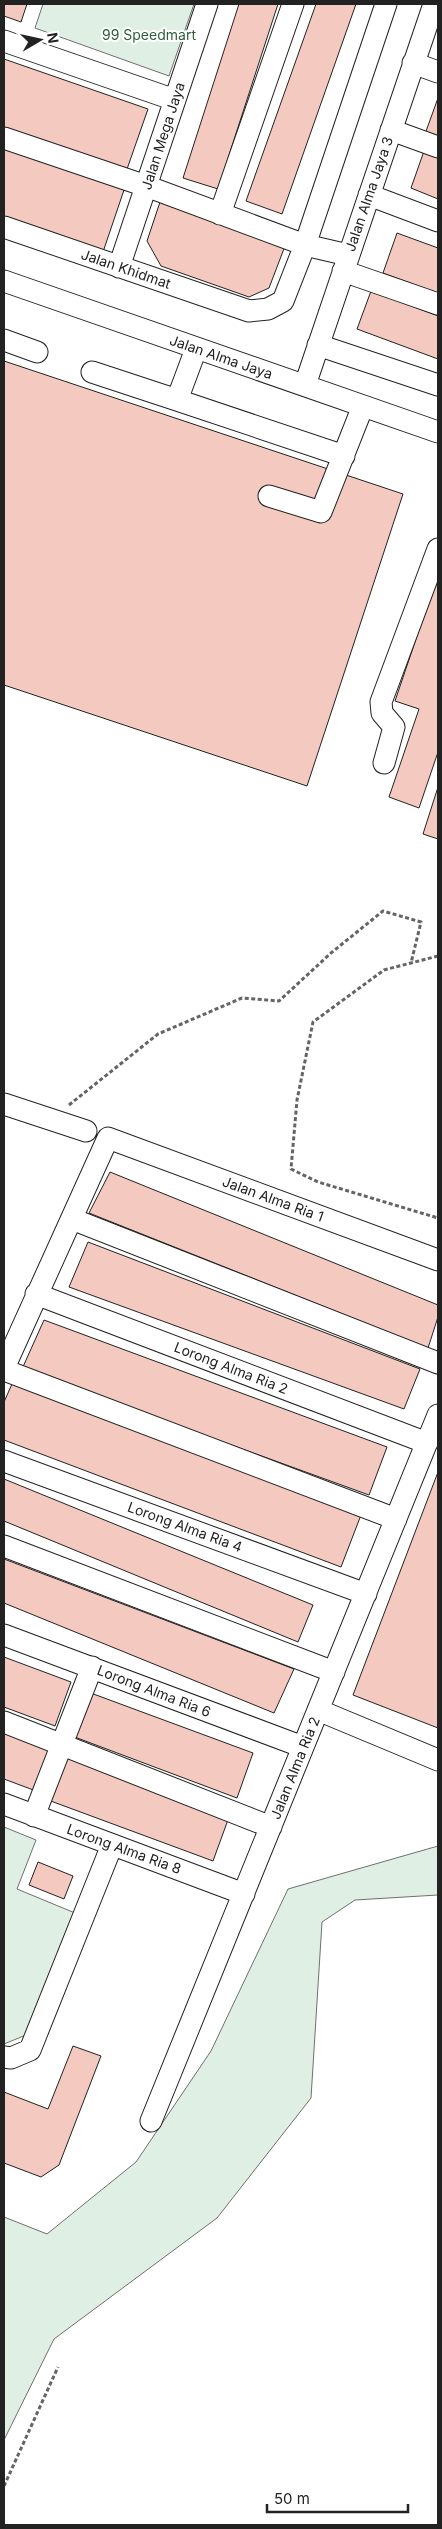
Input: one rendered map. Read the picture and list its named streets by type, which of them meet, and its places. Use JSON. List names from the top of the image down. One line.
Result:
{"streets":{"street":["Jalan Mega Jaya","Jalan Alma Jaya 3","Jalan Khidmat","Jalan Alma Jaya","Jalan Alma Ria 1","Lorong Alma Ria 2","Lorong Alma Ria 4","Lorong Alma Ria 6","Jalan Alma Ria 2","Lorong Alma Ria 8"]},"crossings":[["Jalan Mega Jaya","Jalan Khidmat"],["Jalan Alma Jaya 3","Jalan Alma Jaya"],["Lorong Alma Ria 2","Jalan Alma Ria 2"],["Lorong Alma Ria 4","Jalan Alma Ria 2"],["Lorong Alma Ria 6","Jalan Alma Ria 2"],["Jalan Alma Ria 2","Lorong Alma Ria 8"]],"parks":["99 Speedmart"],"scale_bar":"50 m","north":"right"}
